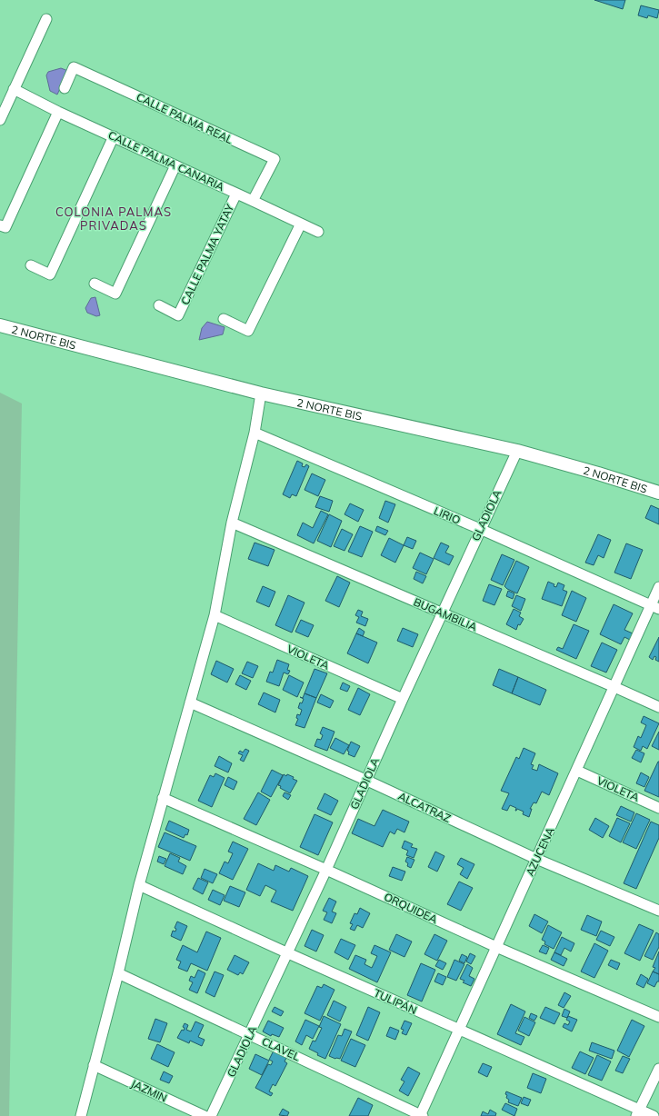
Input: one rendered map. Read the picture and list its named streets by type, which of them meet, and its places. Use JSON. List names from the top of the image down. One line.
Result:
{"streets":{"street":["CALLE PALMA REAL","CALLE PALMA CANARIA","CALLE PALMA YATAY","2 NORTE BIS","LIRIO","GLADIOLA","BUGAMBILIA","VIOLETA","ALCATRAZ","AZUCENA","ORQUIDEA","TULIPÁN","CLAVEL","JAZMIN"]},"crossings":[["CALLE PALMA REAL","CALLE PALMA CANARIA"],["CALLE PALMA CANARIA","CALLE PALMA YATAY"],["2 NORTE BIS","GLADIOLA"],["LIRIO","GLADIOLA"],["LIRIO","AZUCENA"],["GLADIOLA","BUGAMBILIA"],["GLADIOLA","VIOLETA"],["GLADIOLA","ALCATRAZ"],["GLADIOLA","ORQUIDEA"],["GLADIOLA","TULIPÁN"],["GLADIOLA","CLAVEL"],["BUGAMBILIA","AZUCENA"],["VIOLETA","AZUCENA"],["ALCATRAZ","AZUCENA"],["AZUCENA","ORQUIDEA"],["AZUCENA","TULIPÁN"],["AZUCENA","CLAVEL"]],"districts":["COLONIA PALMAS PRIVADAS"]}
